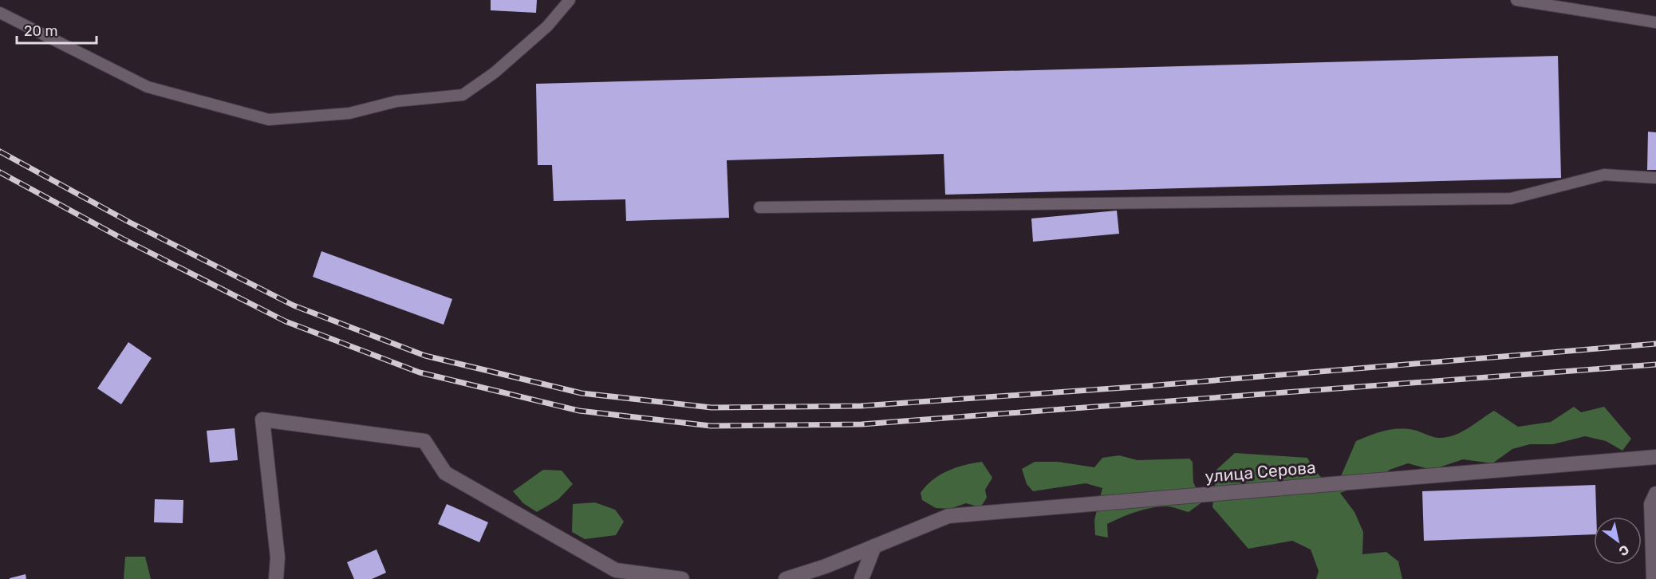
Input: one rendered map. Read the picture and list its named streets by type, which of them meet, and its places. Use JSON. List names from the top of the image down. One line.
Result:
{"streets":{"street":["улица Серова"]},"scale_bar":"20 m","north":"bottom right"}
